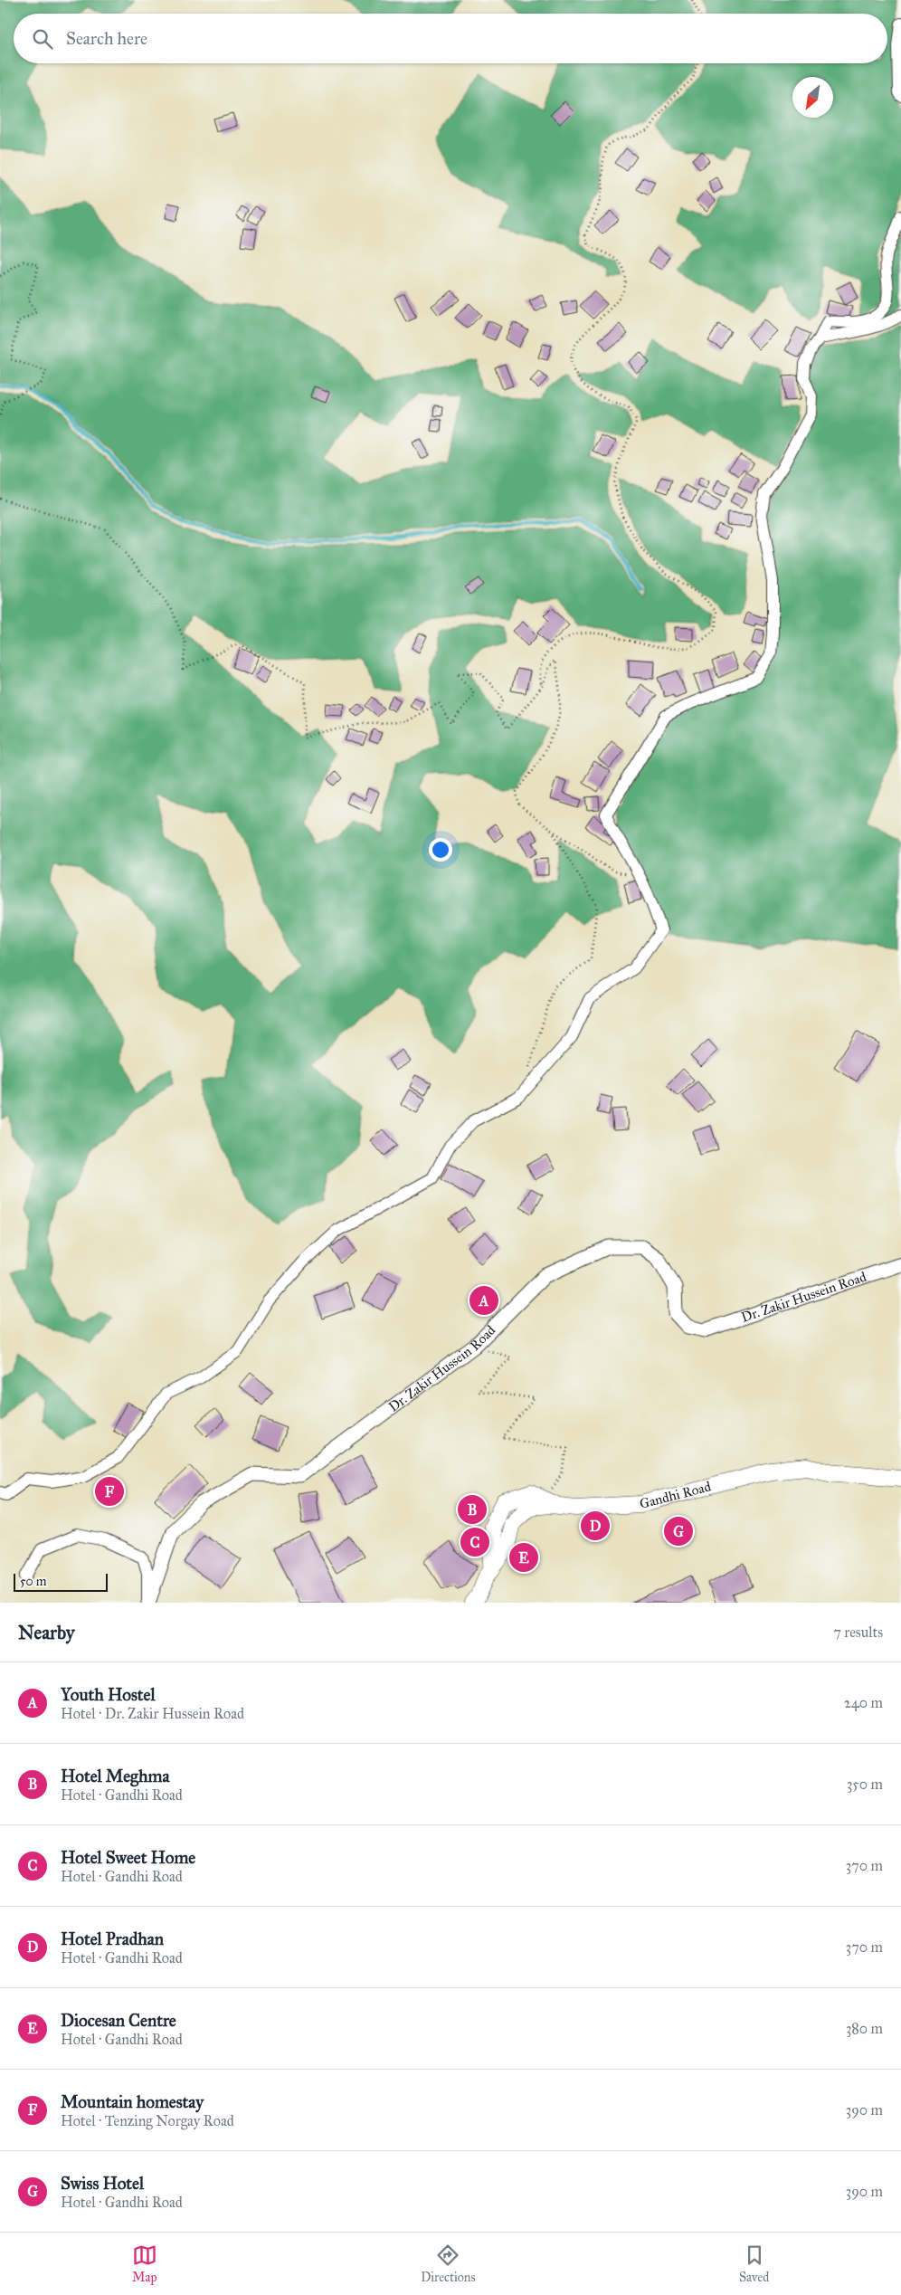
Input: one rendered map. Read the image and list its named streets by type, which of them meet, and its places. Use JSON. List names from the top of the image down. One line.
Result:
{"streets":{"main road":["Gandhi Road"],"street":["Dr. Zakir Hussein Road"]},"scale_bar":"50 m","north":"bottom left","page":{"search":"Search here","pins":["A","F","B","D","G","C","E"],"scale":"50 m","heading":["Nearby","7 results"],"list":[{"mark":"A","name":"Youth Hostel","note":"Hotel · Dr. Zakir Hussein Road","value":"240 m"},{"mark":"B","name":"Hotel Meghma","note":"Hotel · Gandhi Road","value":"350 m"},{"mark":"C","name":"Hotel Sweet Home","note":"Hotel · Gandhi Road","value":"370 m"},{"mark":"D","name":"Hotel Pradhan","note":"Hotel · Gandhi Road","value":"370 m"},{"mark":"E","name":"Diocesan Centre","note":"Hotel · Gandhi Road","value":"380 m"},{"mark":"F","name":"Mountain homestay","note":"Hotel · Tenzing Norgay Road","value":"390 m"},{"mark":"G","name":"Swiss Hotel","note":"Hotel · Gandhi Road","value":"390 m"}],"nav":["Map","Directions","Saved"]}}
